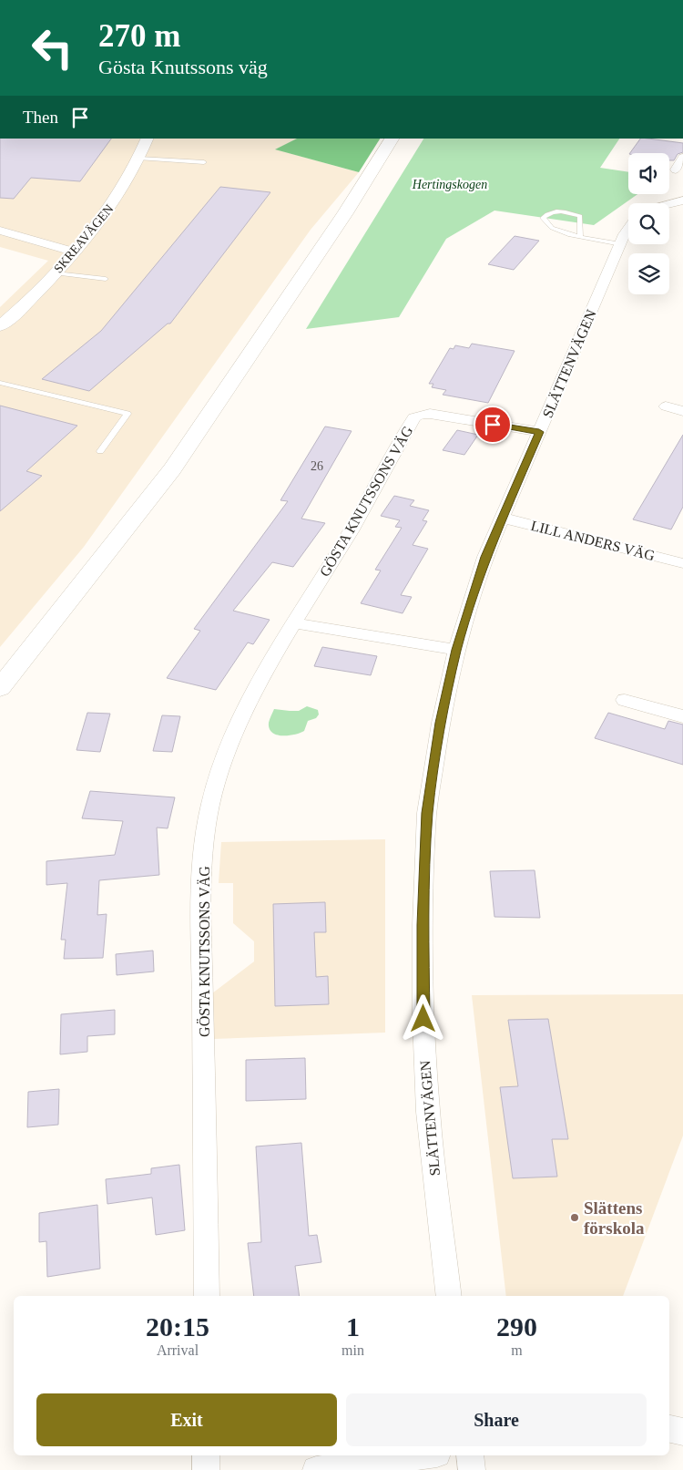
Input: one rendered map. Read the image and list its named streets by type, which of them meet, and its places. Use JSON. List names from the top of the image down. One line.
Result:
{"streets":{"street":["SKREAVÄGEN","SLÄTTENVÄGEN","GÖSTA KNUTSSONS VÄG","LILL ANDERS VÄG"]},"crossings":[["SLÄTTENVÄGEN","GÖSTA KNUTSSONS VÄG"],["SLÄTTENVÄGEN","LILL ANDERS VÄG"]],"parks":["Hertingskogen"],"places":["Slättens förskola"],"house_numbers":["26"],"page":{"turn":["270 m","Gösta Knutssons väg"],"then":"Then","eta":["20:15","Arrival","1","min","290","m"],"buttons":["Exit","Share"]}}
